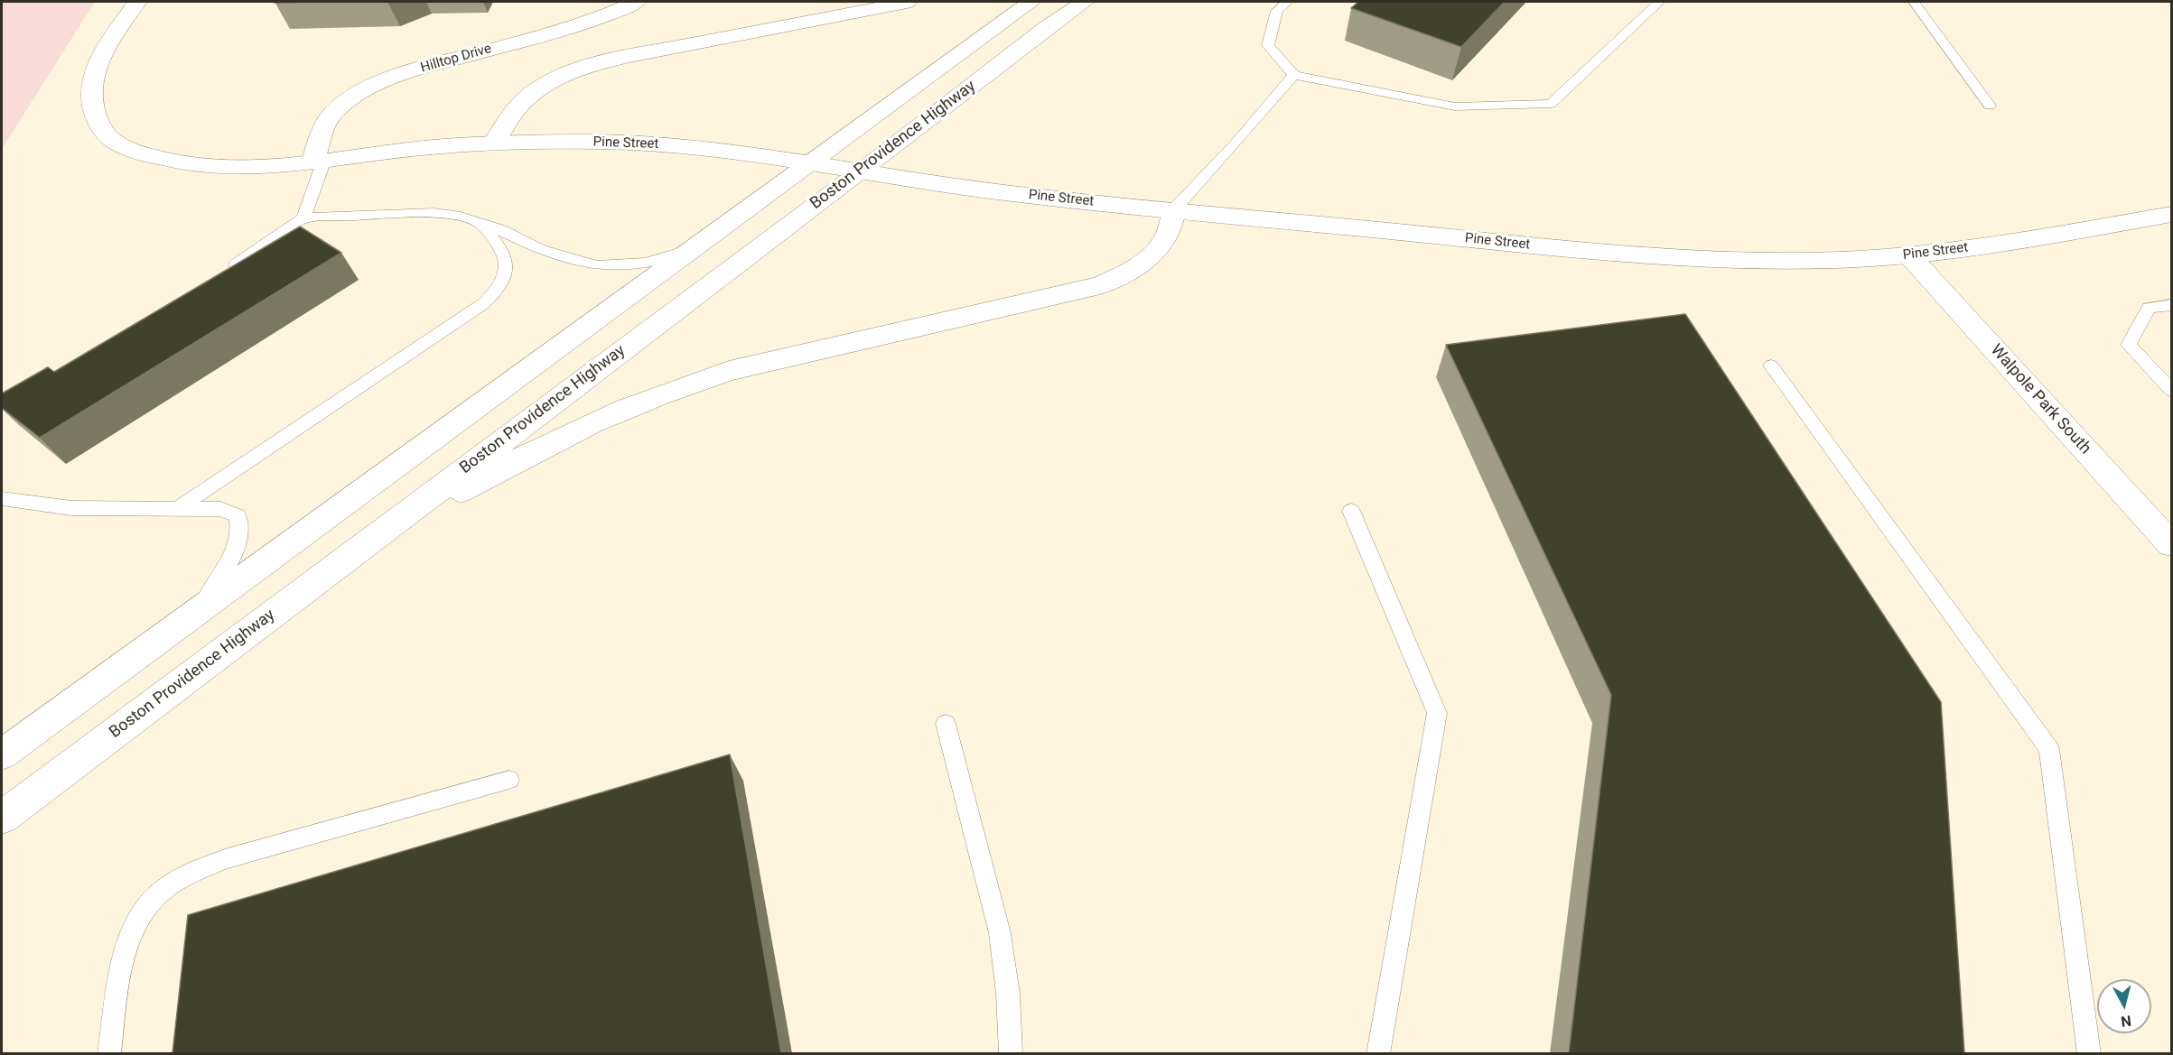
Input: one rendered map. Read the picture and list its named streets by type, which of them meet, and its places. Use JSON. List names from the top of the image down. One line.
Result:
{"streets":{"main road":["Hilltop Drive","Pine Street","Boston Providence Highway","Walpole Park South"]},"crossings":[["Hilltop Drive","Pine Street"],["Pine Street","Boston Providence Highway"],["Pine Street","Walpole Park South"]],"north":"bottom"}
